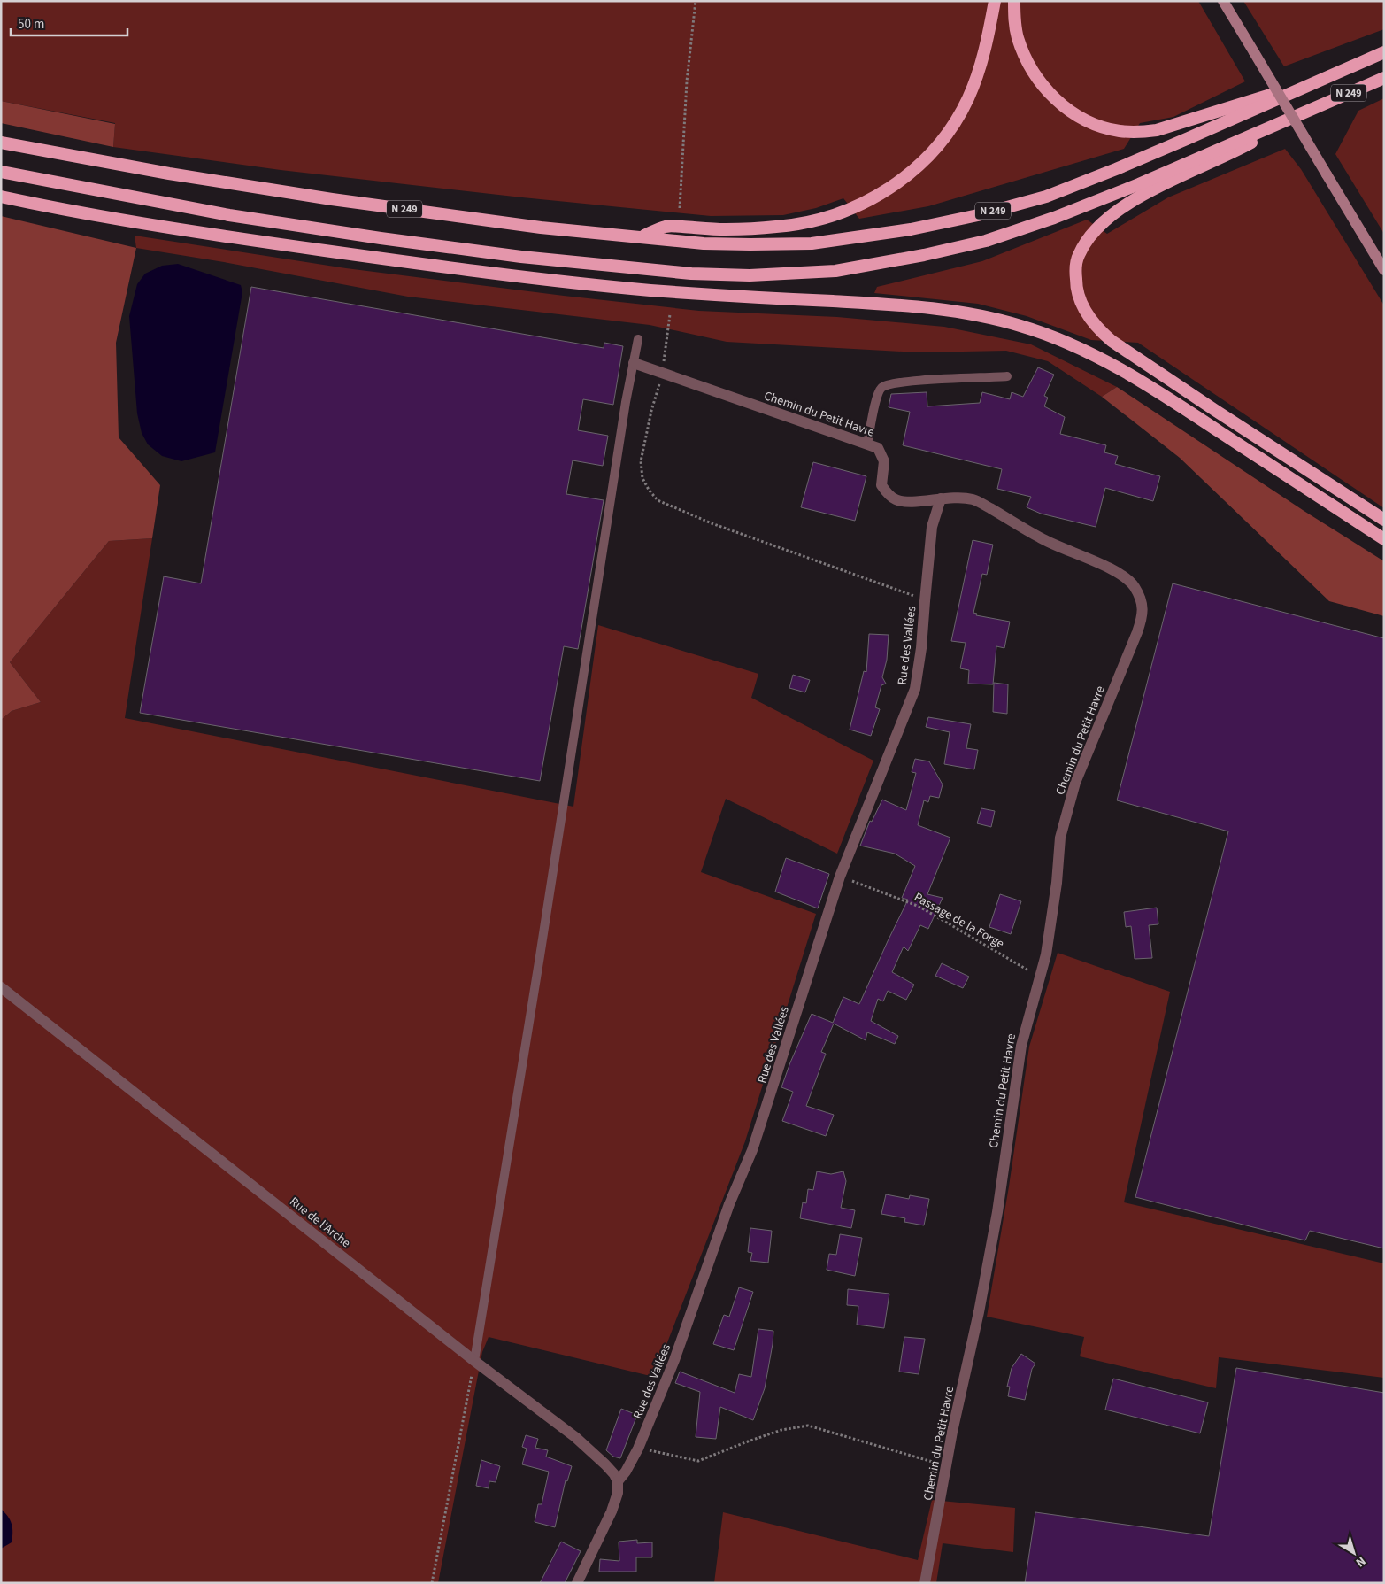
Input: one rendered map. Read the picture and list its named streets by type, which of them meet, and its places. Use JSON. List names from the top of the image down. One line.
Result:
{"streets":{"highway":["N 249"],"street":["Chemin du Petit Havre","Rue des Vallées","Rue de l'Arche"],"path":["Passage de la Forge"]},"crossings":[["Chemin du Petit Havre","Rue des Vallées"],["Chemin du Petit Havre","Passage de la Forge"],["Rue des Vallées","Passage de la Forge"],["Rue des Vallées","Rue de l'Arche"]],"scale_bar":"50 m","north":"bottom right"}
